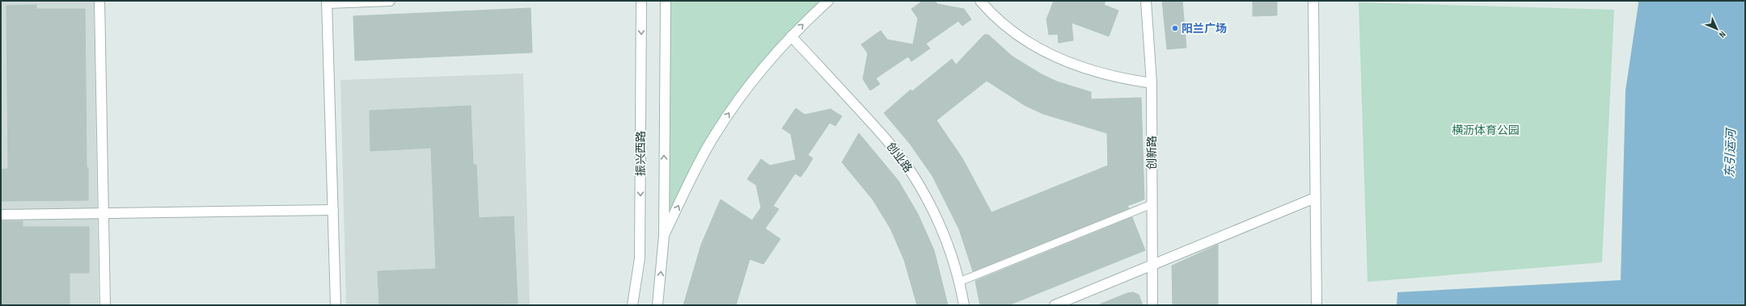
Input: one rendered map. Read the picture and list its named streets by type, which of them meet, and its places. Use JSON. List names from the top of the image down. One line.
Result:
{"streets":{"street":["创新路","振兴西路","创业路"]},"water":["东引运河"],"parks":["横沥体育公园"],"places":["阳兰广场"],"north":"bottom right"}
